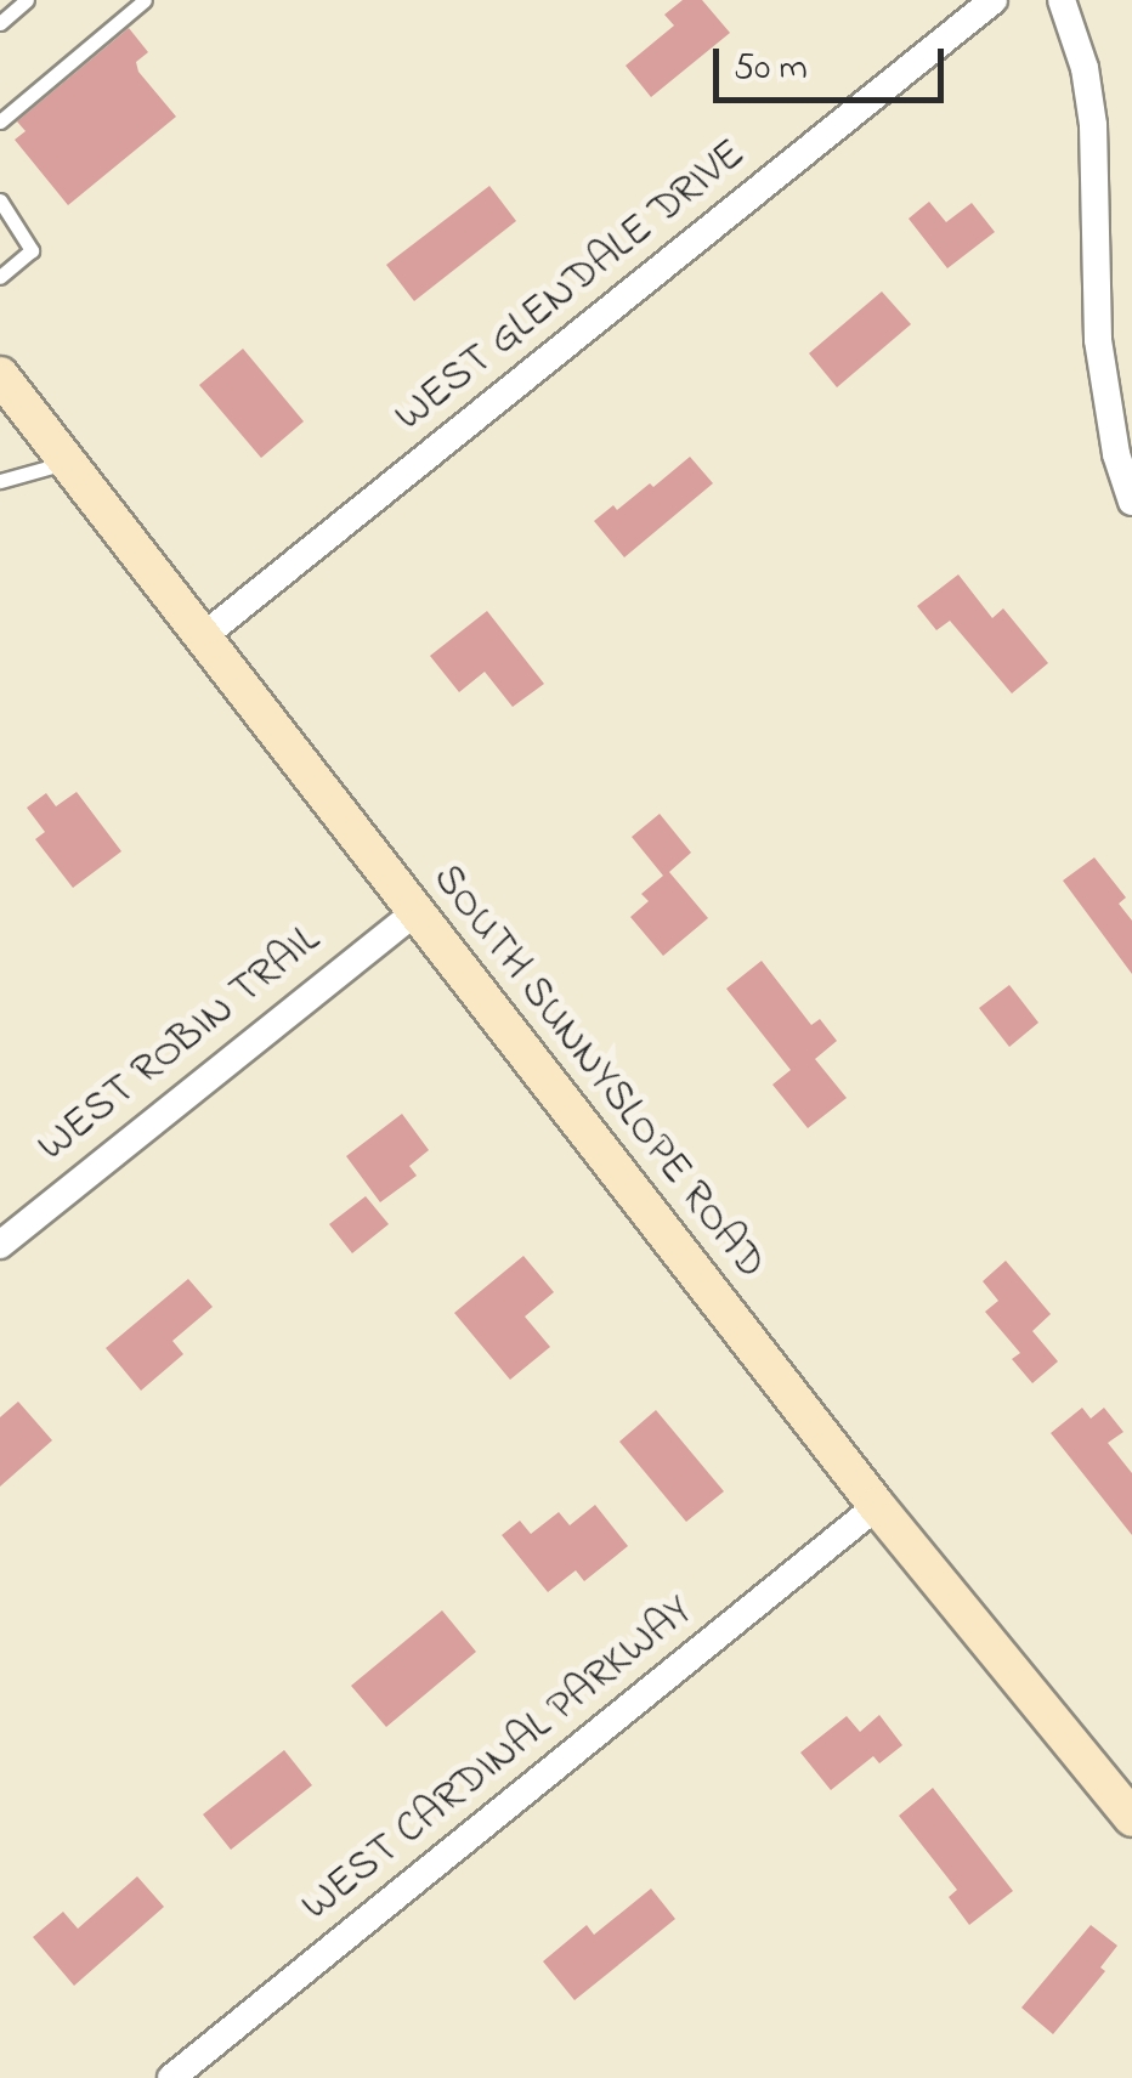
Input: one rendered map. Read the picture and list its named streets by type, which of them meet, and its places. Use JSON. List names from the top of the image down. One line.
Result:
{"streets":{"street":["WEST GLENDALE DRIVE","WEST ROBIN TRAIL","SOUTH SUNNYSLOPE ROAD","WEST CARDINAL PARKWAY"]},"crossings":[["WEST GLENDALE DRIVE","SOUTH SUNNYSLOPE ROAD"],["WEST ROBIN TRAIL","SOUTH SUNNYSLOPE ROAD"],["SOUTH SUNNYSLOPE ROAD","WEST CARDINAL PARKWAY"]],"scale_bar":"50 m"}
